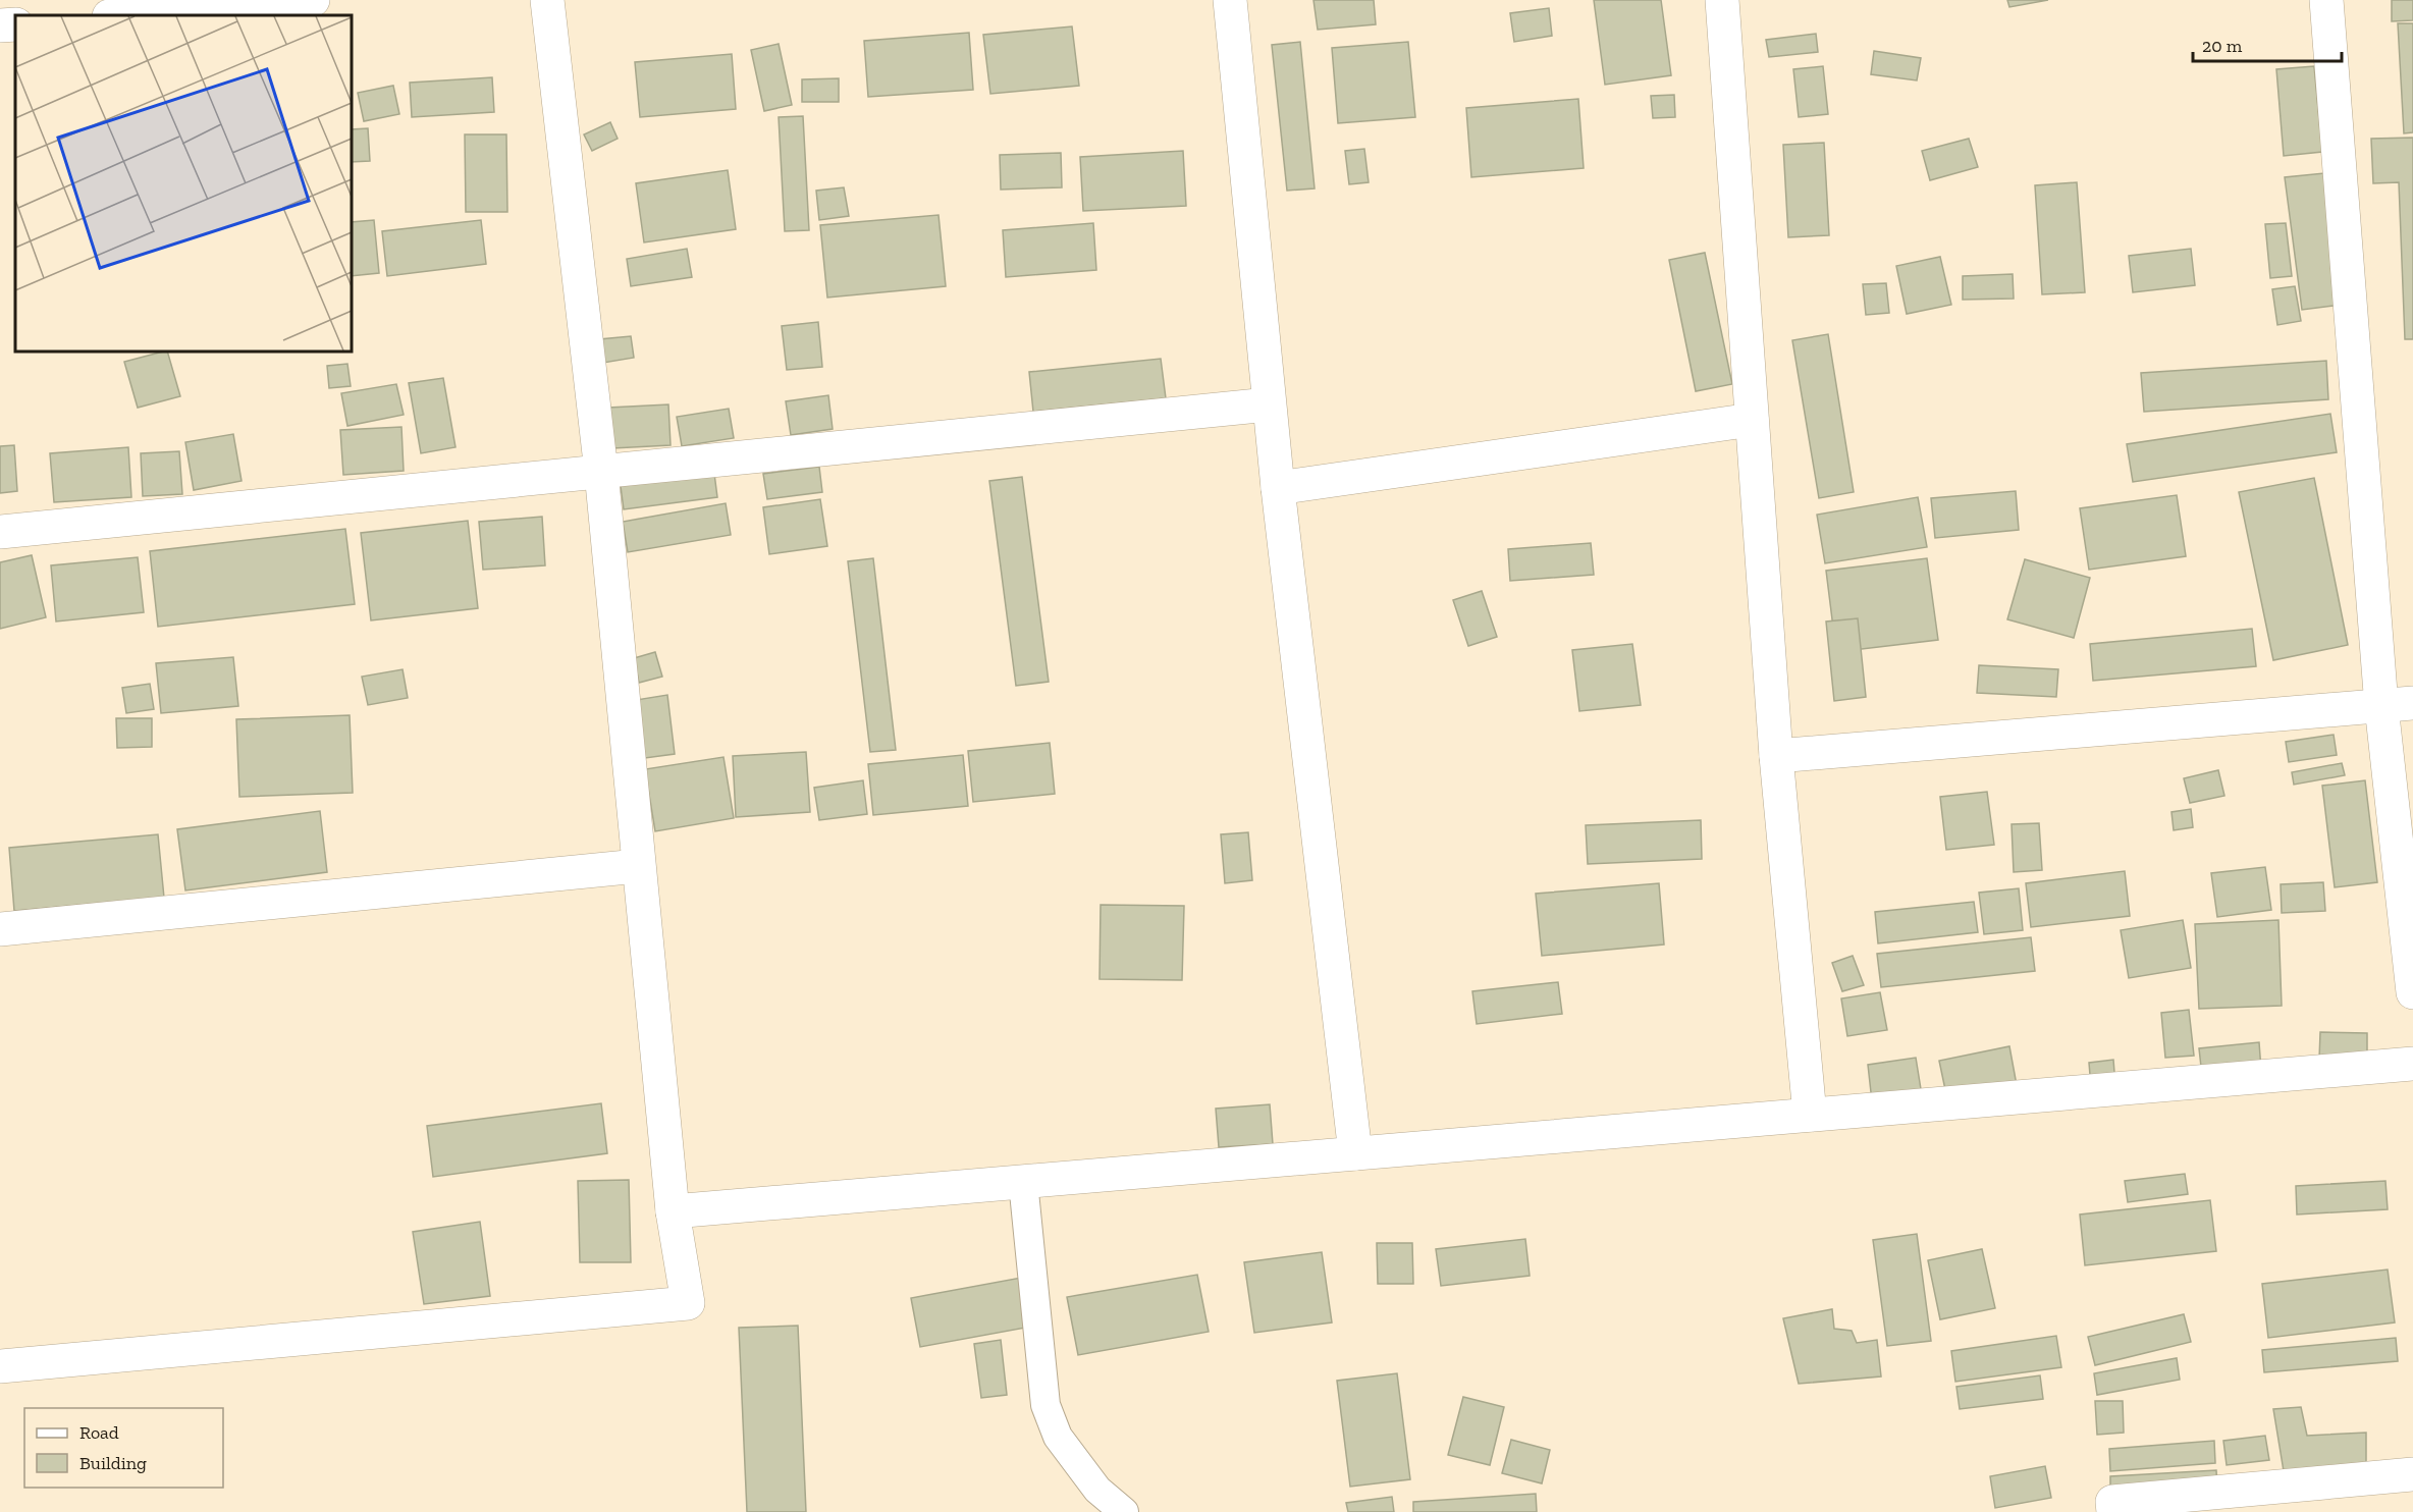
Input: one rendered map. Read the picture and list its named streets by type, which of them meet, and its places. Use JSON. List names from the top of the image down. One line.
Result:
{"legend":["Road","Building"],"scale_bar":"20 m"}
